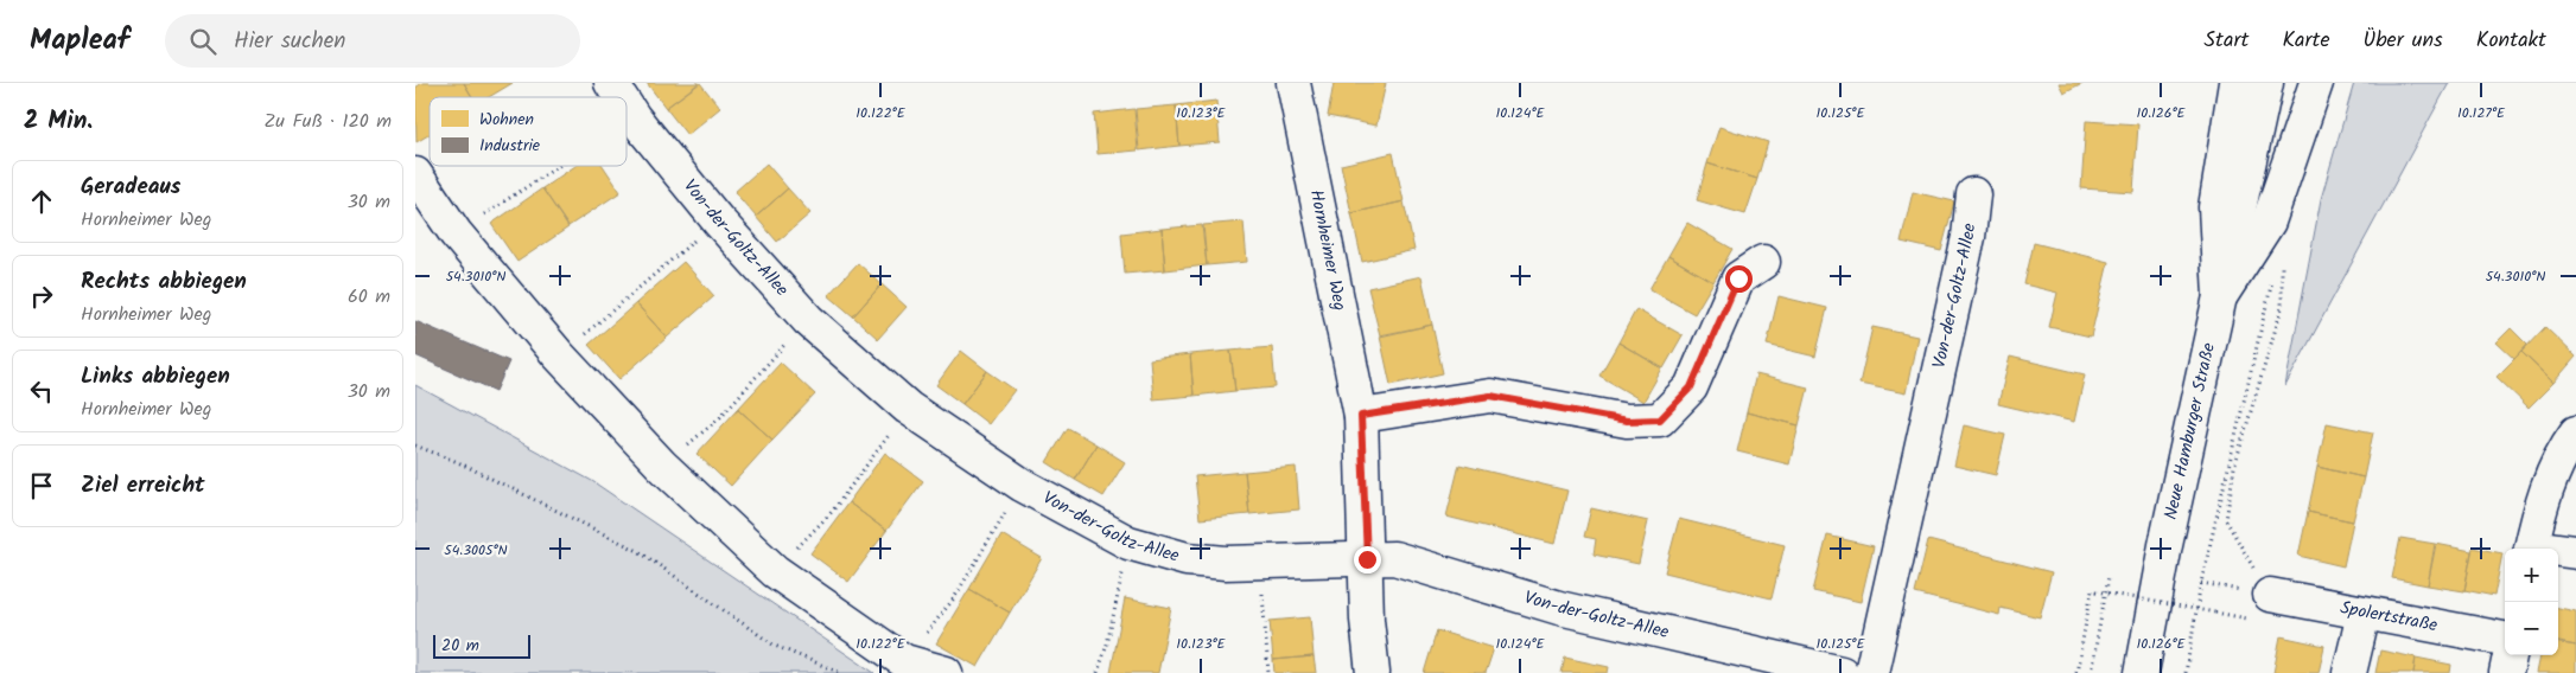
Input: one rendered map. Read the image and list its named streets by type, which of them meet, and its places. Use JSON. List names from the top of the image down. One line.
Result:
{"streets":{"main road":["Von-der-Goltz-Allee","Hornheimer Weg","Neue Hamburger Straße","Spolertstraße"]},"crossings":[["Von-der-Goltz-Allee","Hornheimer Weg"]],"legend":["Wohnen","Industrie"],"scale_bar":"20 m","page":{"header":"Mapleaf","search":"Hier suchen","nav":["Start","Karte","Über uns","Kontakt"],"heading":["2 Min.","Zu Fuß · 120 m"],"list":[["Geradeaus","Hornheimer Weg","30 m"],["Rechts abbiegen","Hornheimer Weg","60 m"],["Links abbiegen","Hornheimer Weg","30 m"],"Ziel erreicht"],"map_buttons":["+","−"],"scale":"20 m"},"coordinates":["10.122°E","10.123°E","10.124°E","10.125°E","10.126°E","10.127°E","54.3010°N","54.3005°N"]}
